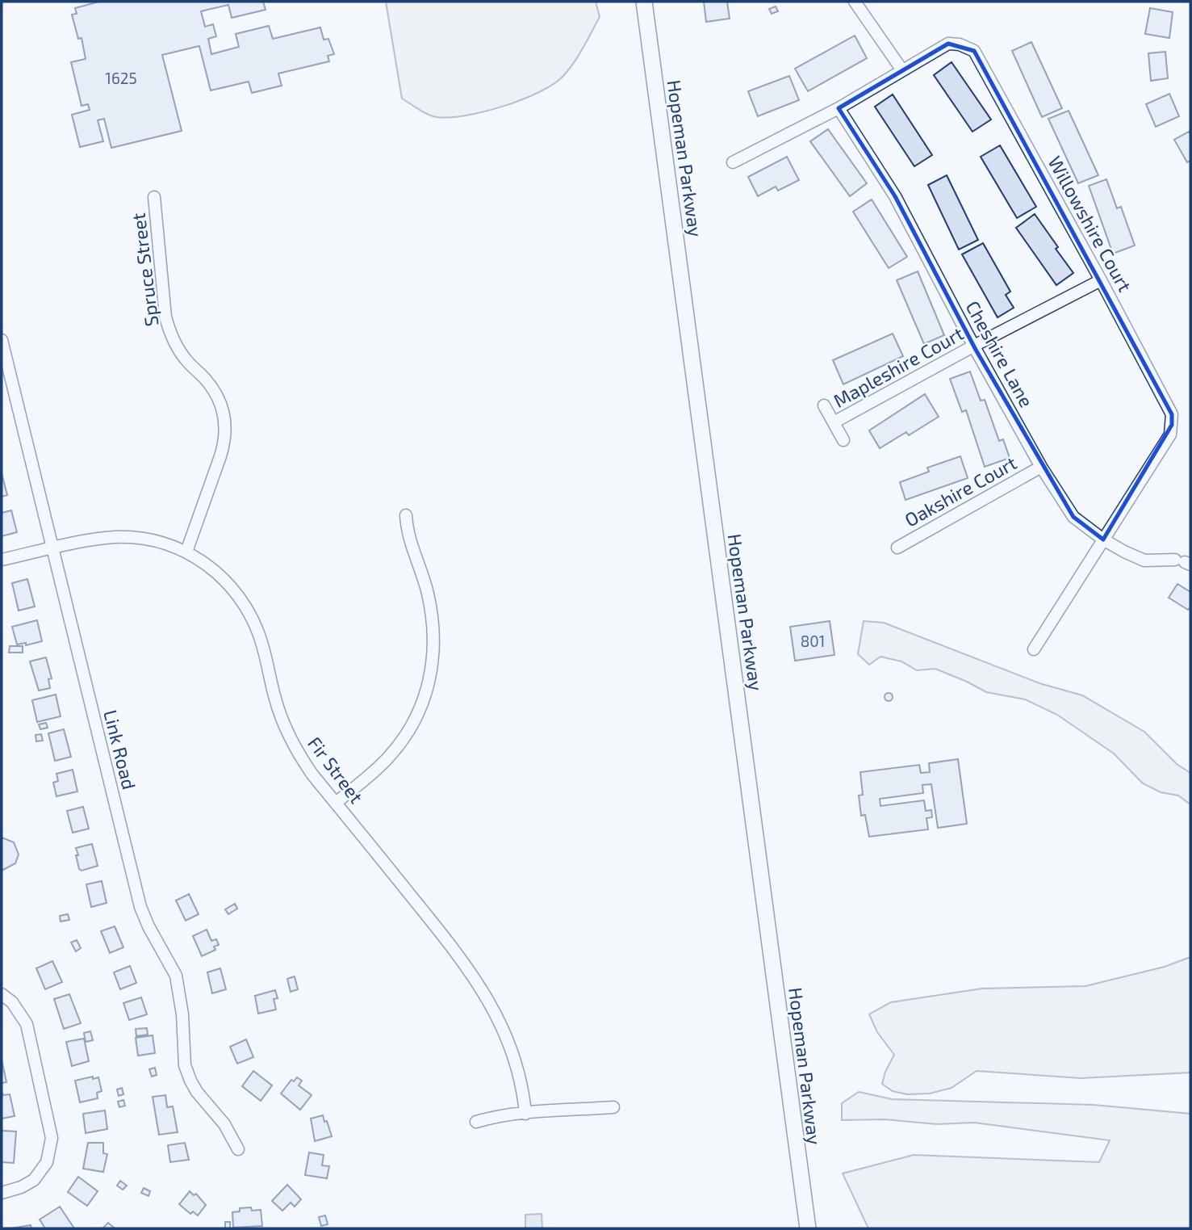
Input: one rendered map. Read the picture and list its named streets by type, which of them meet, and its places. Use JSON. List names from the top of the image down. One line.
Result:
{"streets":{"main road":["Hopeman Parkway"],"street":["Willowshire Court","Spruce Street","Cheshire Lane","Mapleshire Court","Oakshire Court","Link Road","Fir Street"]},"crossings":[["Willowshire Court","Cheshire Lane"],["Willowshire Court","Mapleshire Court"],["Spruce Street","Fir Street"],["Cheshire Lane","Mapleshire Court"],["Cheshire Lane","Oakshire Court"],["Link Road","Fir Street"]],"house_numbers":["1625","801"]}
